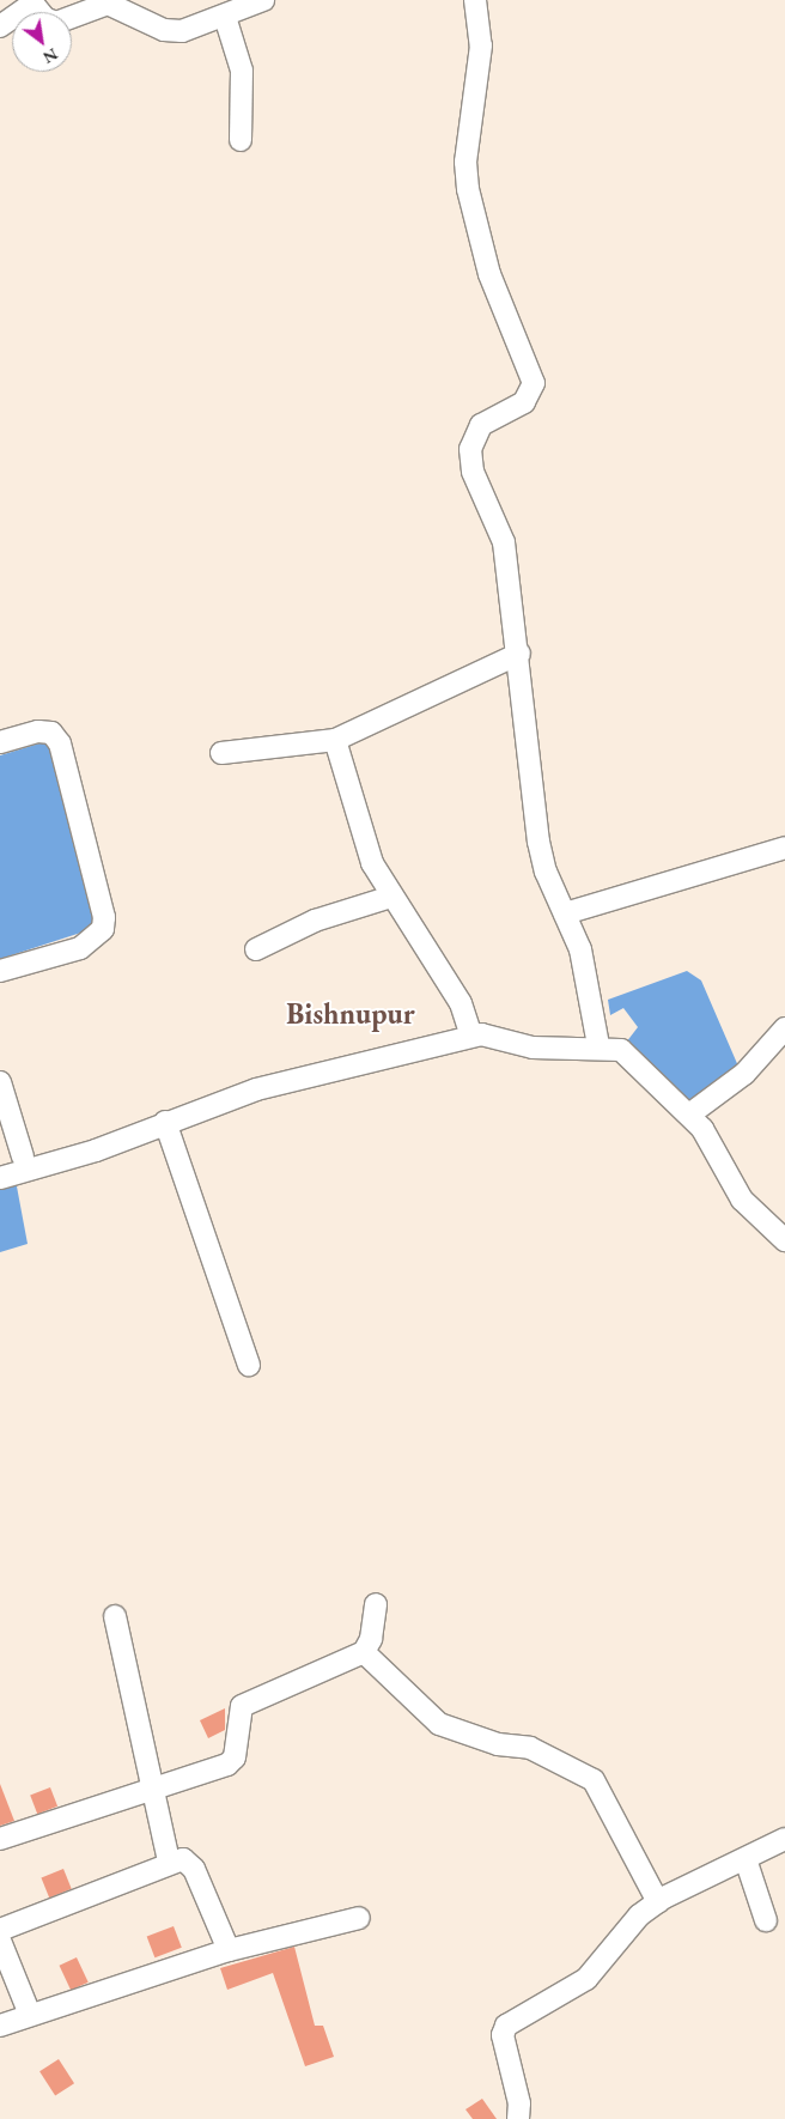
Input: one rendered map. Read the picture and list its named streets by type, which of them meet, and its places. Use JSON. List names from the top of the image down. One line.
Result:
{"districts":["Bishnupur"],"north":"bottom right"}
